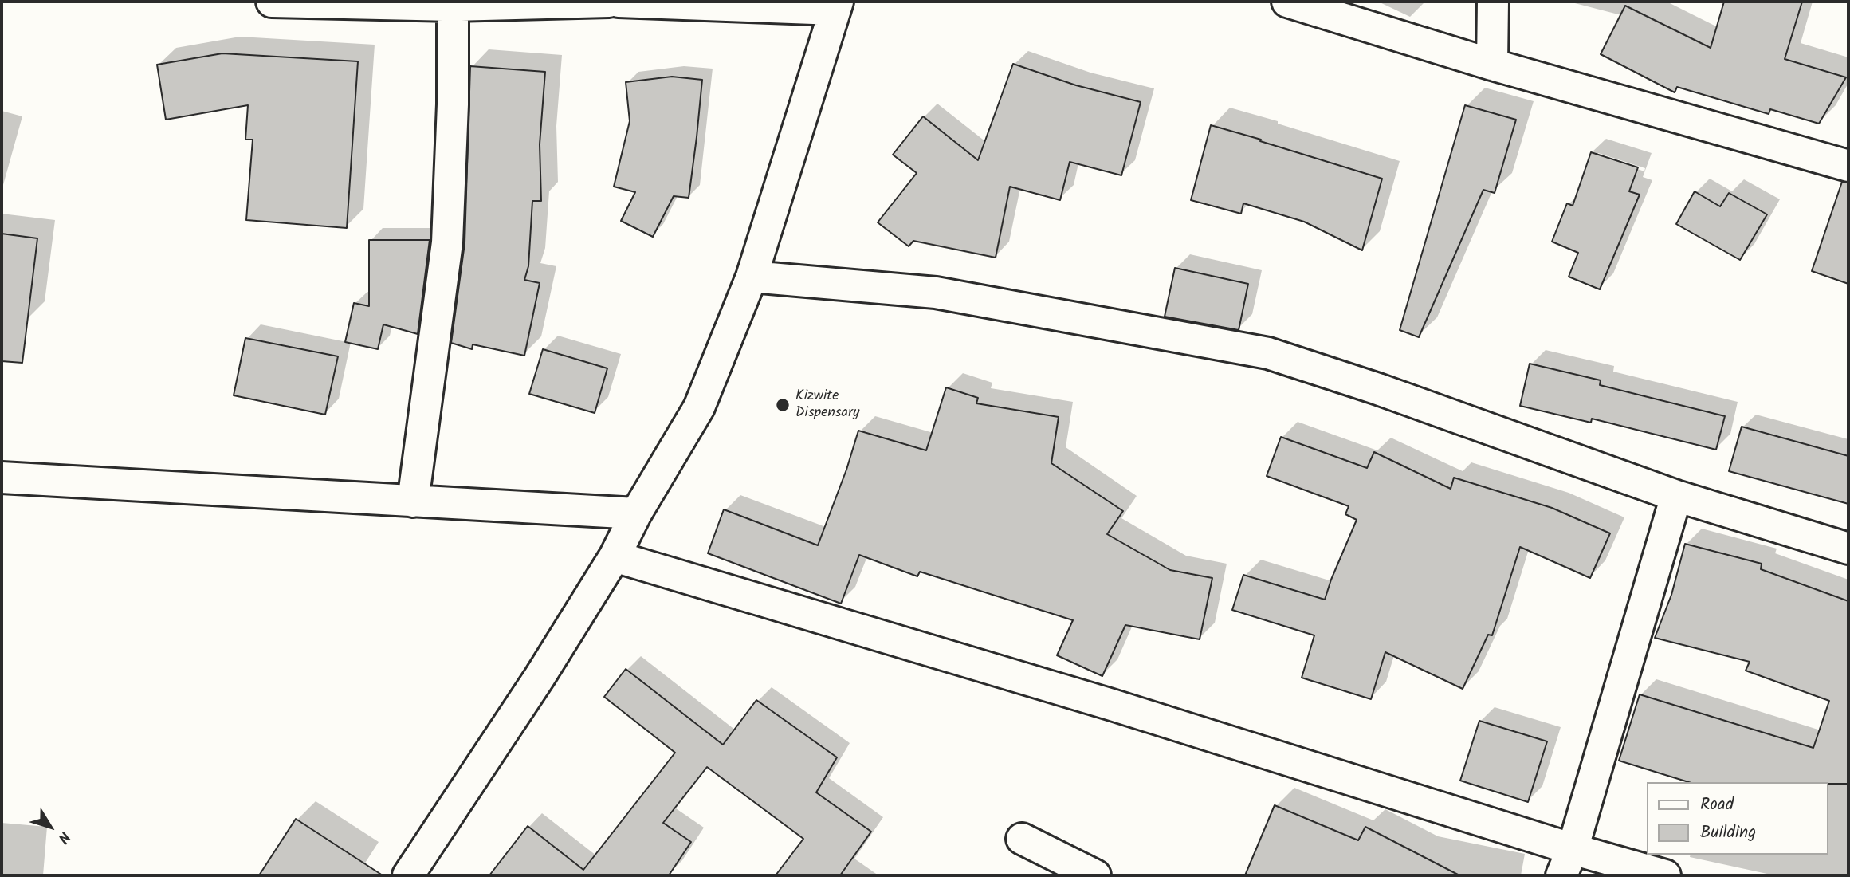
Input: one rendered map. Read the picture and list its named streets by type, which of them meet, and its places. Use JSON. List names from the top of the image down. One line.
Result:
{"places":["Kizwite Dispensary"],"legend":["Road","Building"],"north":"bottom right"}
